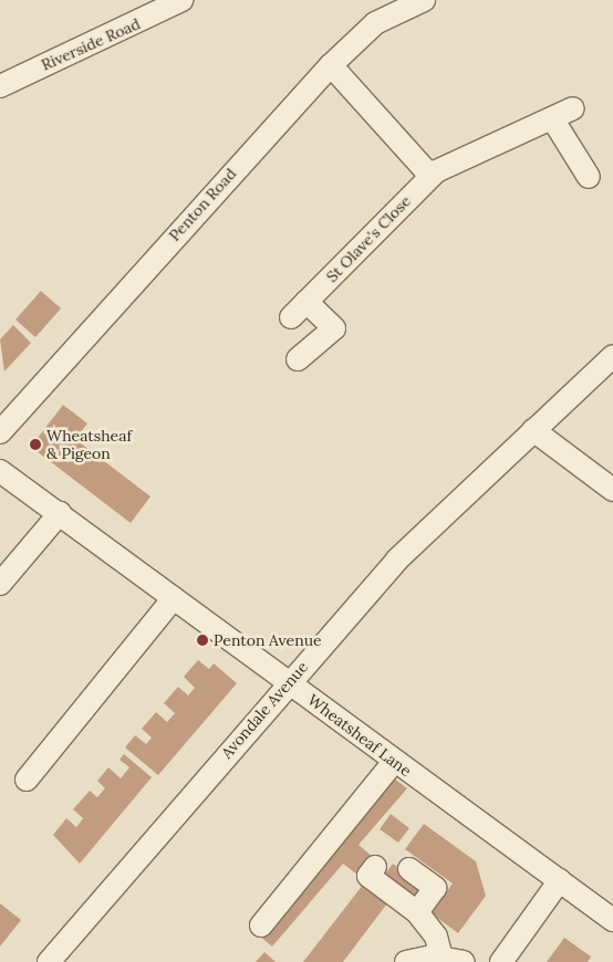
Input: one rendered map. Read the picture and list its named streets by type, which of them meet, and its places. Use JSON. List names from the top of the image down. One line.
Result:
{"streets":{"street":["Riverside Road","Penton Road","St Olave's Close","Avondale Avenue","Wheatsheaf Lane"]},"crossings":[["Avondale Avenue","Wheatsheaf Lane"]],"places":["Wheatsheaf & Pigeon","Penton Avenue"]}
